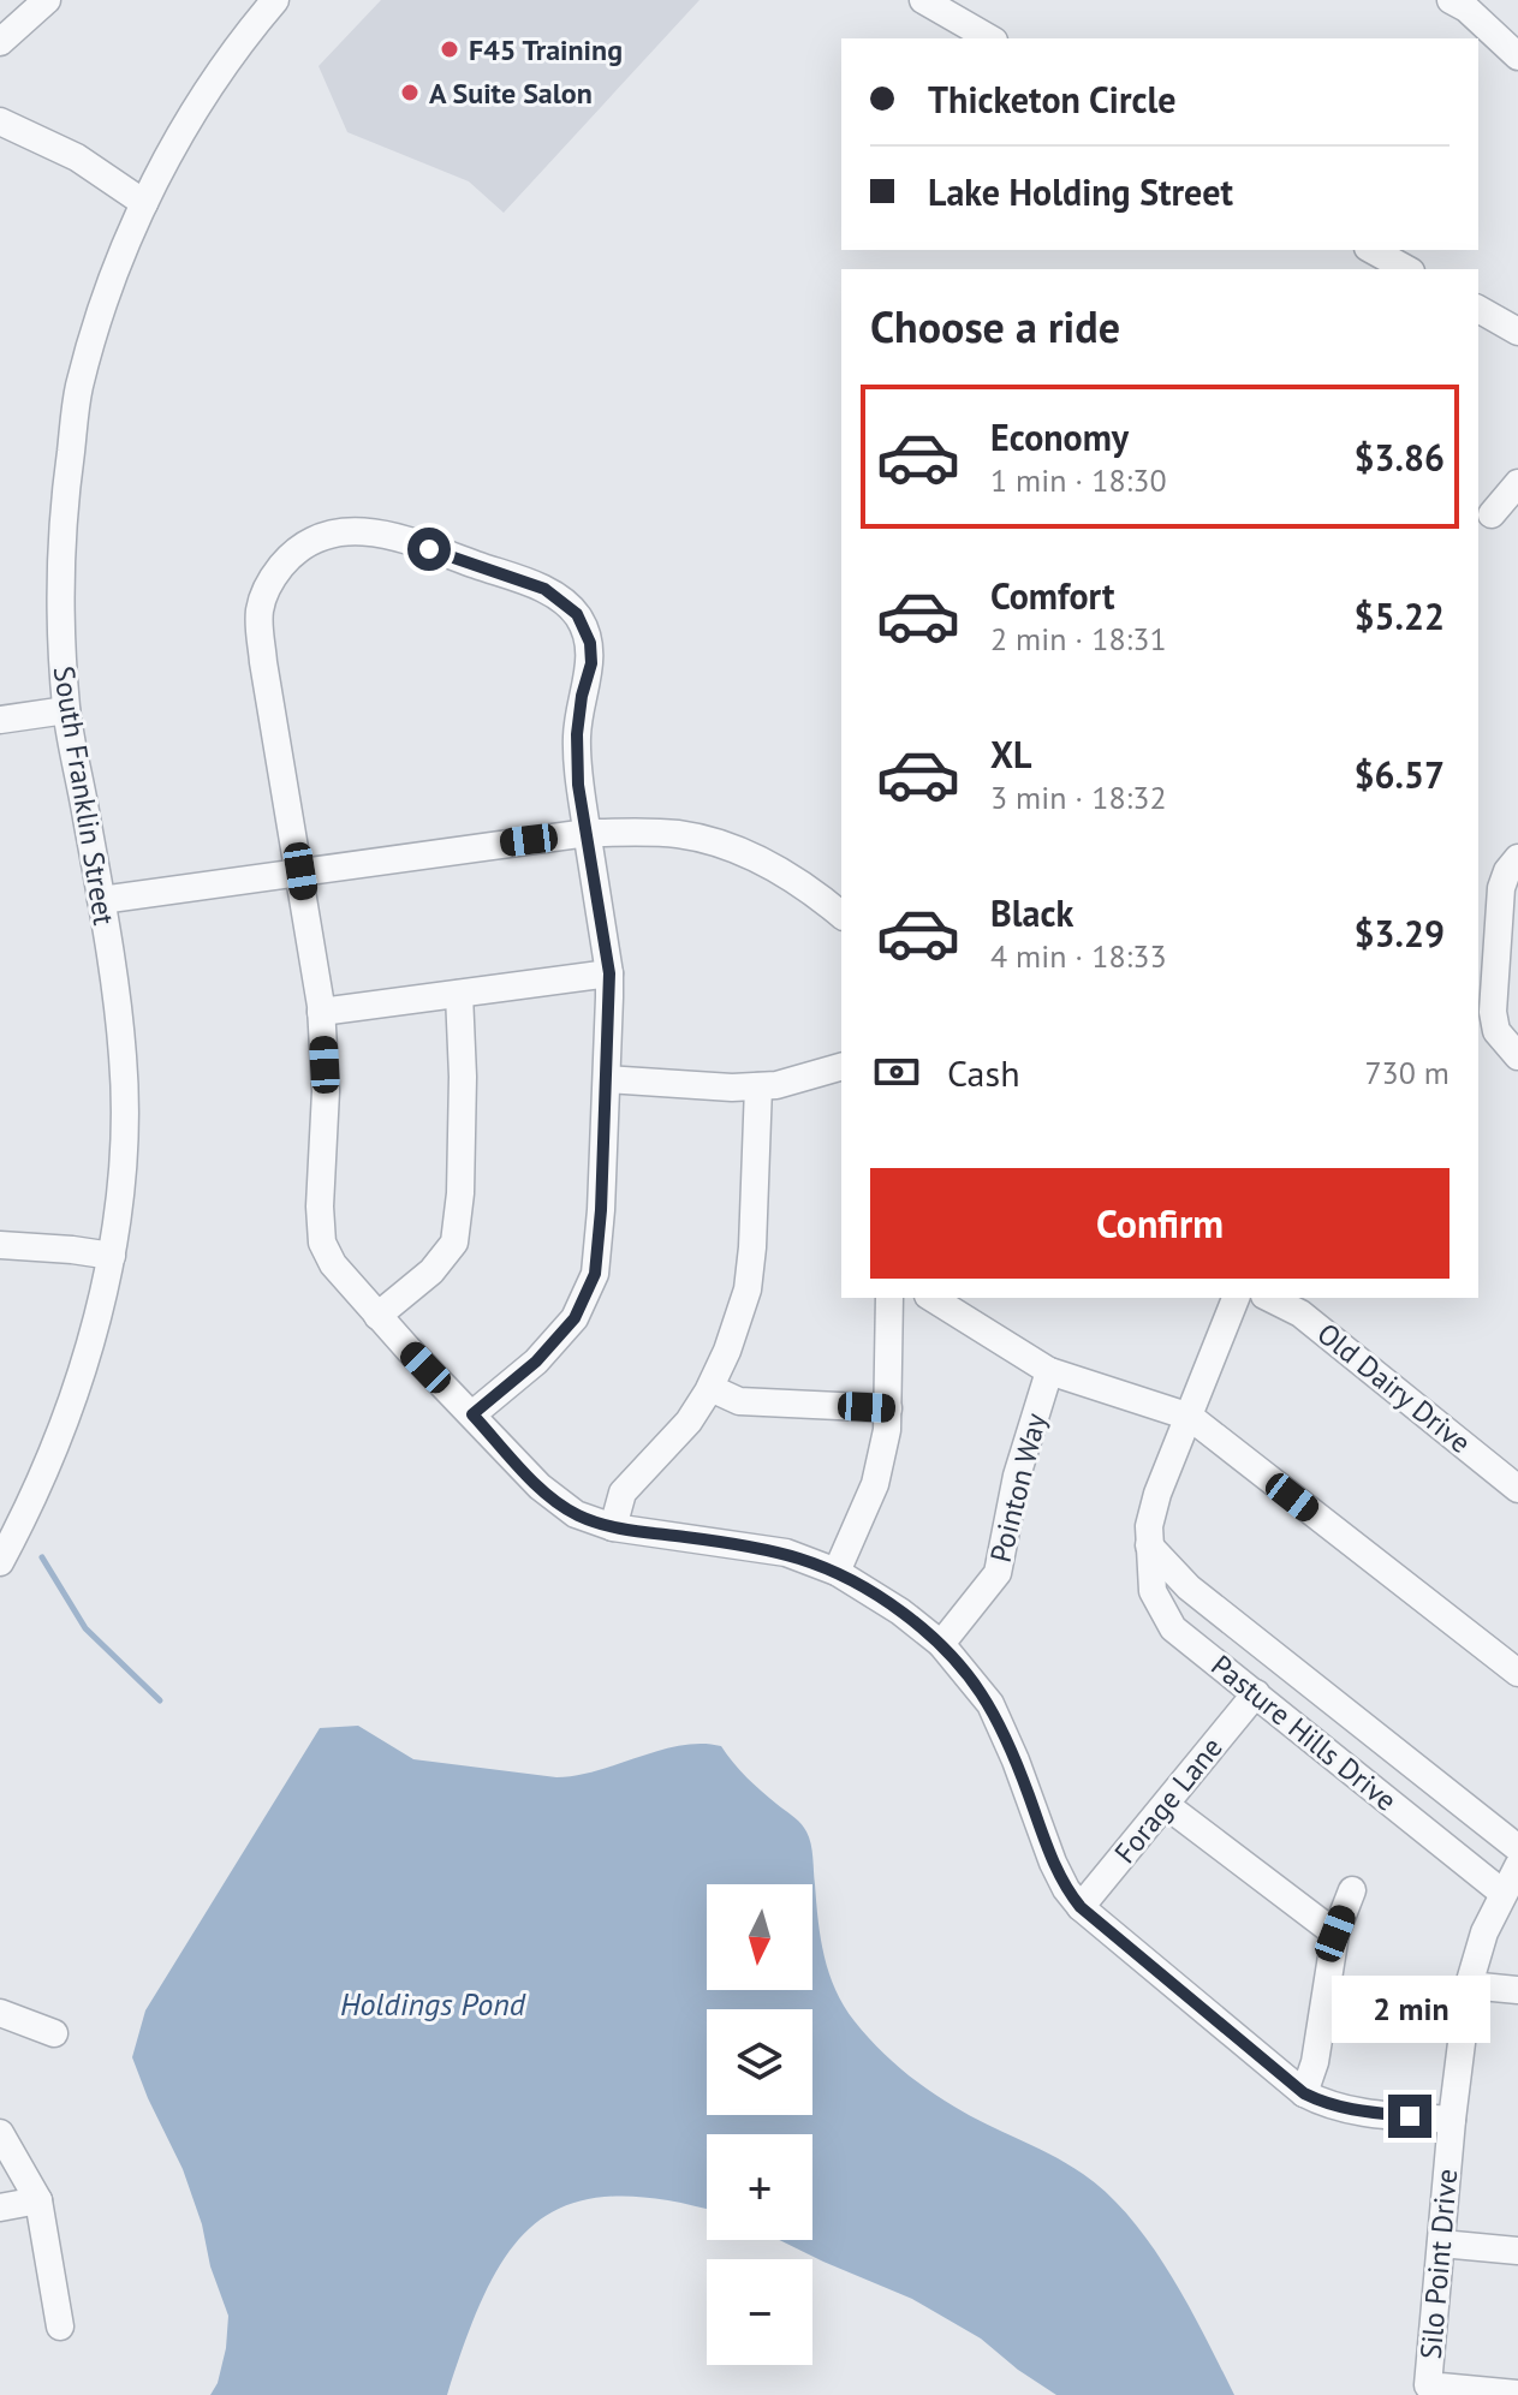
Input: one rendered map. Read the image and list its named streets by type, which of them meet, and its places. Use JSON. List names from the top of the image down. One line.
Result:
{"streets":{"street":["South Franklin Street","Old Dairy Drive","Pointon Way","Pasture Hills Drive","Forage Lane","Silo Point Drive"]},"crossings":[["Pasture Hills Drive","Forage Lane"],["Pasture Hills Drive","Silo Point Drive"]],"water":["Holdings Pond"],"places":["F45 Training","A Suite Salon"],"north":"bottom","page":{"banner":["Thicketon Circle","Lake Holding Street"],"heading":"Choose a ride","list":[{"name":"Economy","note":"1 min · 18:30","value":"$3.86"},{"name":"Comfort","note":"2 min · 18:31","value":"$5.22"},{"name":"XL","note":"3 min · 18:32","value":"$6.57"},{"name":"Black","note":"4 min · 18:33","value":"$3.29"}],"pay":["Cash","730 m"],"buttons":"Confirm","map_buttons":["+","−"],"bubble":"2 min"}}
